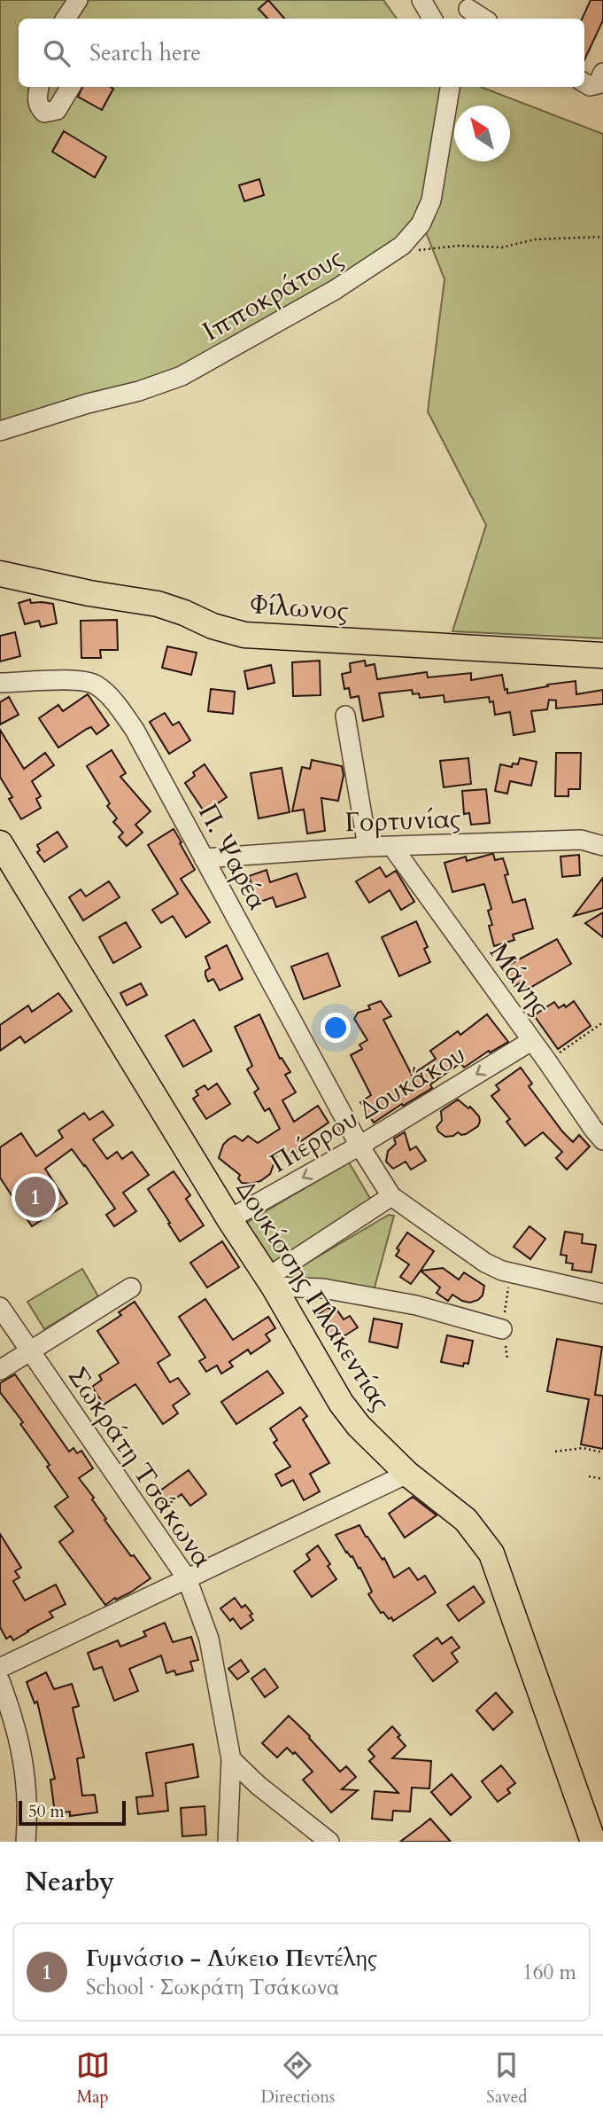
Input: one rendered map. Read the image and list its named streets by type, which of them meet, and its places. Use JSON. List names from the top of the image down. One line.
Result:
{"streets":{"main road":["Φίλωνος","Δουκίσσης Πλακεντίας"],"street":["Ιπποκράτους","Γορτυνίας","Π. Ψαρέα","Μάνης","Πιέρρου Δουκάκου","Σωκράτη Τσάκωνα"]},"crossings":[["Γορτυνίας","Π. Ψαρέα"],["Γορτυνίας","Μάνης"],["Π. Ψαρέα","Πιέρρου Δουκάκου"],["Μάνης","Πιέρρου Δουκάκου"],["Πιέρρου Δουκάκου","Δουκίσσης Πλακεντίας"]],"scale_bar":"50 m","north":"top left","page":{"search":"Search here","pins":"1","scale":"50 m","heading":"Nearby","list":[{"mark":"1","name":"Γυμνάσιο - Λύκειο Πεντέλης","note":"School · Σωκράτη Τσάκωνα","value":"160 m"}],"nav":["Map","Directions","Saved"]}}
